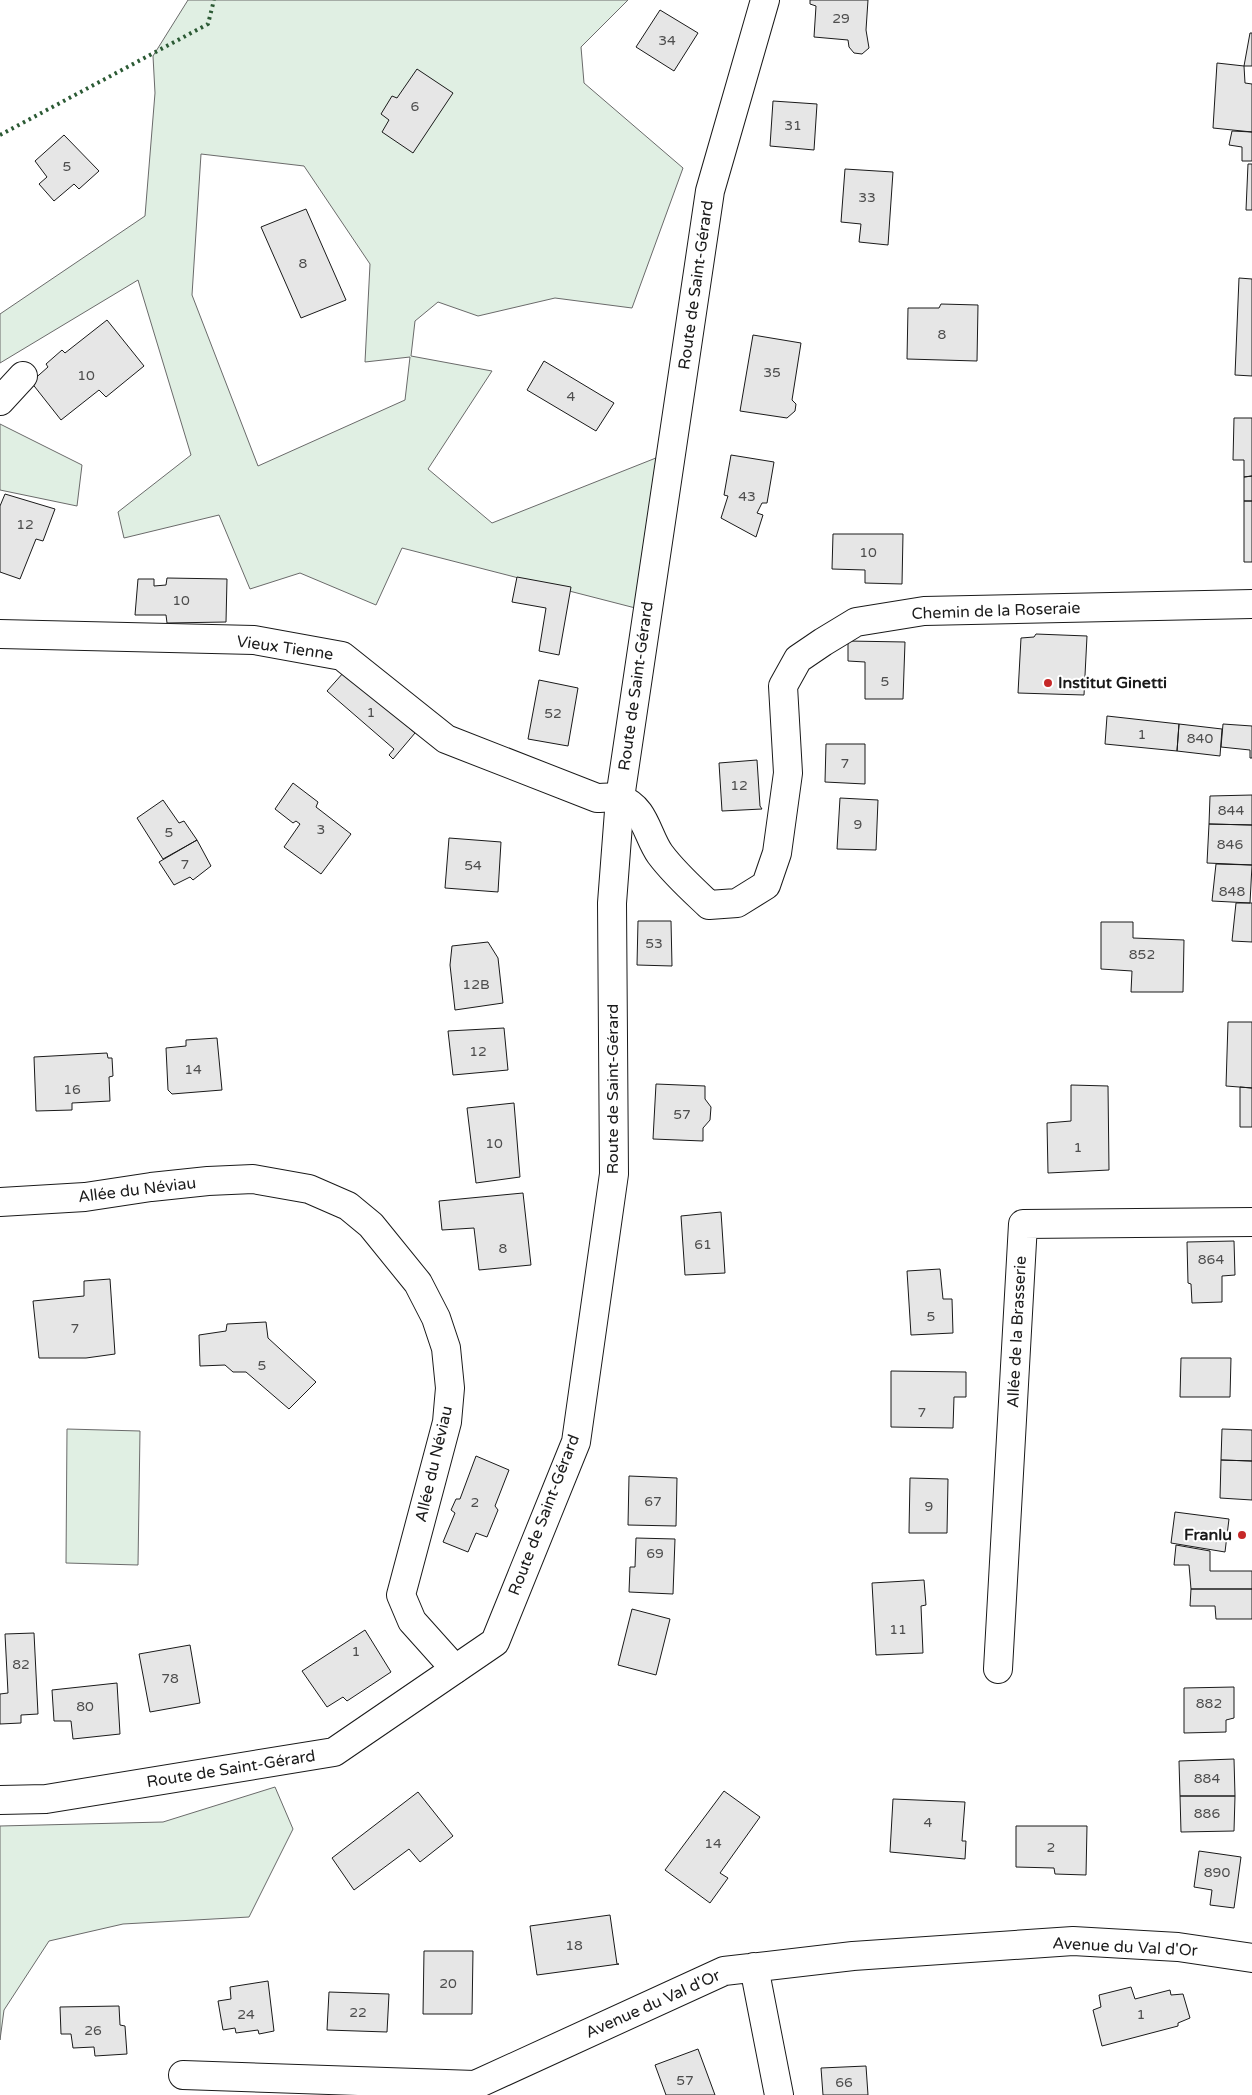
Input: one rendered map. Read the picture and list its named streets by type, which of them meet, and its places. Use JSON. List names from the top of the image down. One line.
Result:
{"streets":{"street":["Route de Saint-Gérard","Chemin de la Roseraie","Vieux Tienne","Allée du Néviau","Allée de la Brasserie","Avenue du Val d'Or"]},"crossings":[["Route de Saint-Gérard","Chemin de la Roseraie"],["Route de Saint-Gérard","Vieux Tienne"],["Route de Saint-Gérard","Allée du Néviau"],["Chemin de la Roseraie","Vieux Tienne"]],"places":["Institut Ginetti","Franlu"],"house_numbers":["29","34","6","31","5","33","8","8","35","10","4","43","12","10","10","5","1","52","1","840","7","12","844","9","3","5","846","7","54","848","53","852","12B","12","14","16","57","10","1","61","8","864","5","7","5","7","67","2","9","69","11","1","82","78","882","80","884","886","4","14","2","890","18","20","22","24","1","26","57","66"]}
